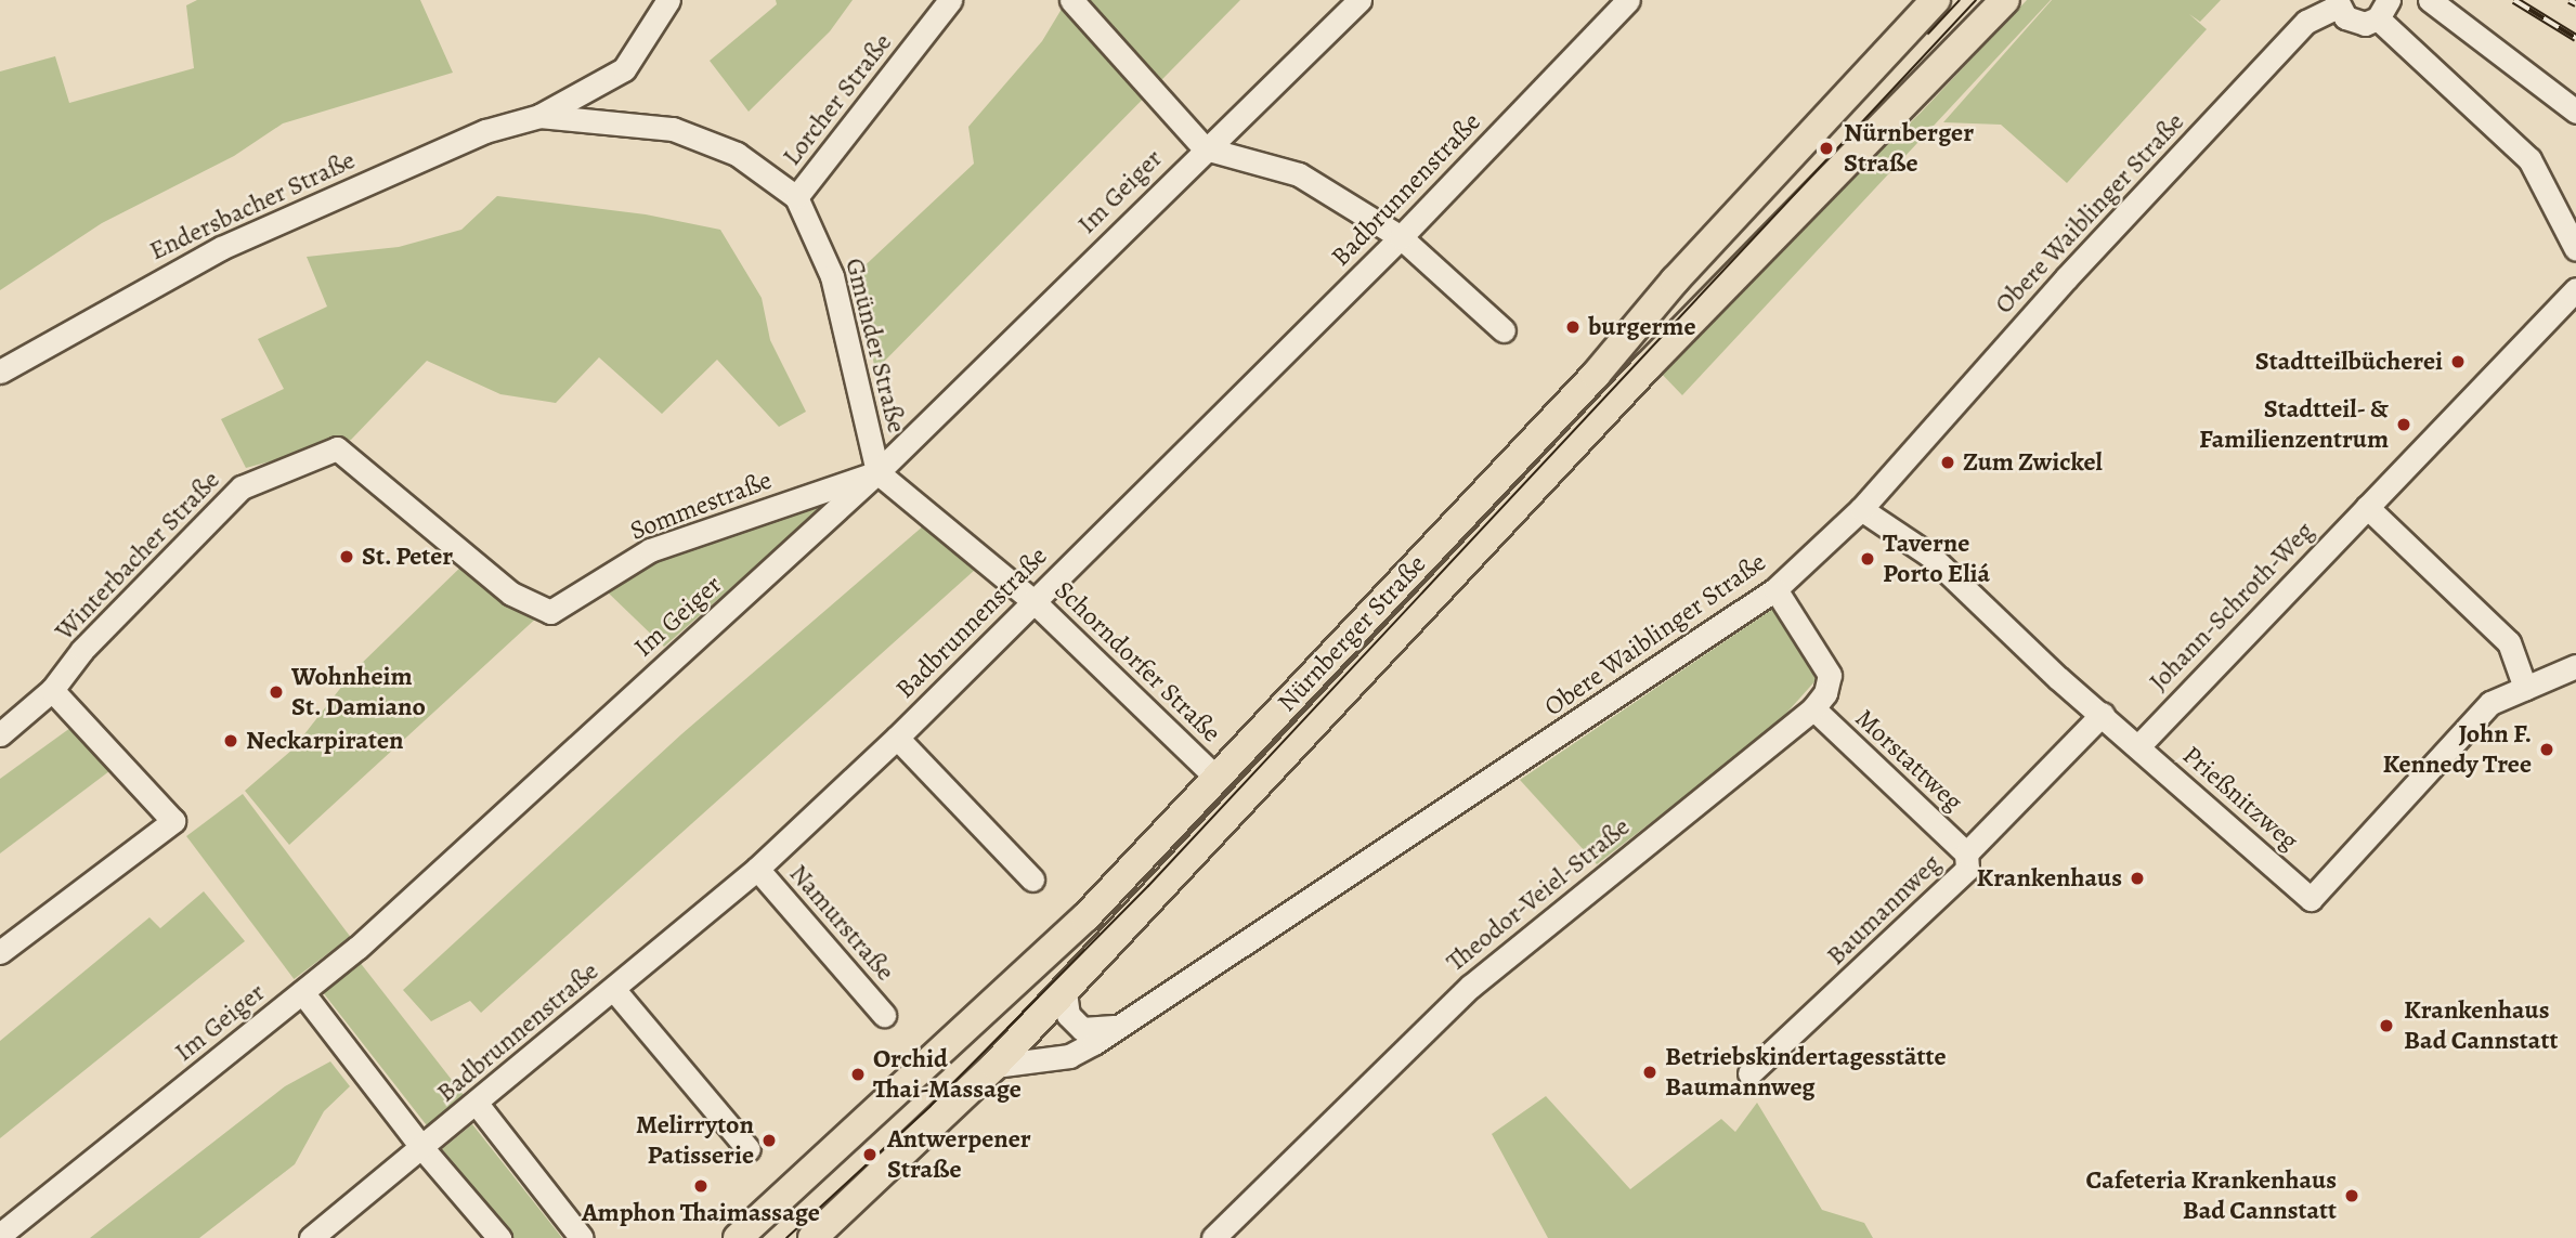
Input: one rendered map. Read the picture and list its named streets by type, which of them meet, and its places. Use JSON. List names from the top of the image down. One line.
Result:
{"streets":{"main road":["Nürnberger Straße"],"street":["Lorcher Straße","Badbrunnenstraße","Im Geiger","Endersbacher Straße","Obere Waiblinger Straße","Gmünder Straße","Sommestraße","Winterbacher Straße","Johann-Schroth-Weg","Schorndorfer Straße","Morstattweg","Prießnitzweg","Theodor-Veiel-Straße","Baumannweg","Namurstraße"]},"crossings":[["Lorcher Straße","Gmünder Straße"],["Badbrunnenstraße","Schorndorfer Straße"],["Badbrunnenstraße","Namurstraße"],["Im Geiger","Gmünder Straße"],["Im Geiger","Sommestraße"],["Im Geiger","Schorndorfer Straße"],["Endersbacher Straße","Gmünder Straße"],["Obere Waiblinger Straße","Nürnberger Straße"],["Obere Waiblinger Straße","Prießnitzweg"],["Obere Waiblinger Straße","Theodor-Veiel-Straße"],["Gmünder Straße","Sommestraße"],["Gmünder Straße","Schorndorfer Straße"],["Sommestraße","Winterbacher Straße"],["Sommestraße","Schorndorfer Straße"],["Johann-Schroth-Weg","Prießnitzweg"],["Nürnberger Straße","Schorndorfer Straße"],["Morstattweg","Theodor-Veiel-Straße"],["Morstattweg","Baumannweg"],["Prießnitzweg","Baumannweg"]],"places":["Nürnberger Straße","burgerme","Stadtteilbücherei","Stadtteil- & Familienzentrum","Zum Zwickel","St. Peter","Taverne Porto Eliá","Wohnheim St. Damiano","Neckarpiraten","John F. Kennedy Tree","Krankenhaus","Krankenhaus Bad Cannstatt","Betriebskindertagesstätte Baumannweg","Orchid Thai-Massage","Melirryton Patisserie","Antwerpener Straße","Amphon Thaimassage","Cafeteria Krankenhaus Bad Cannstatt"]}
